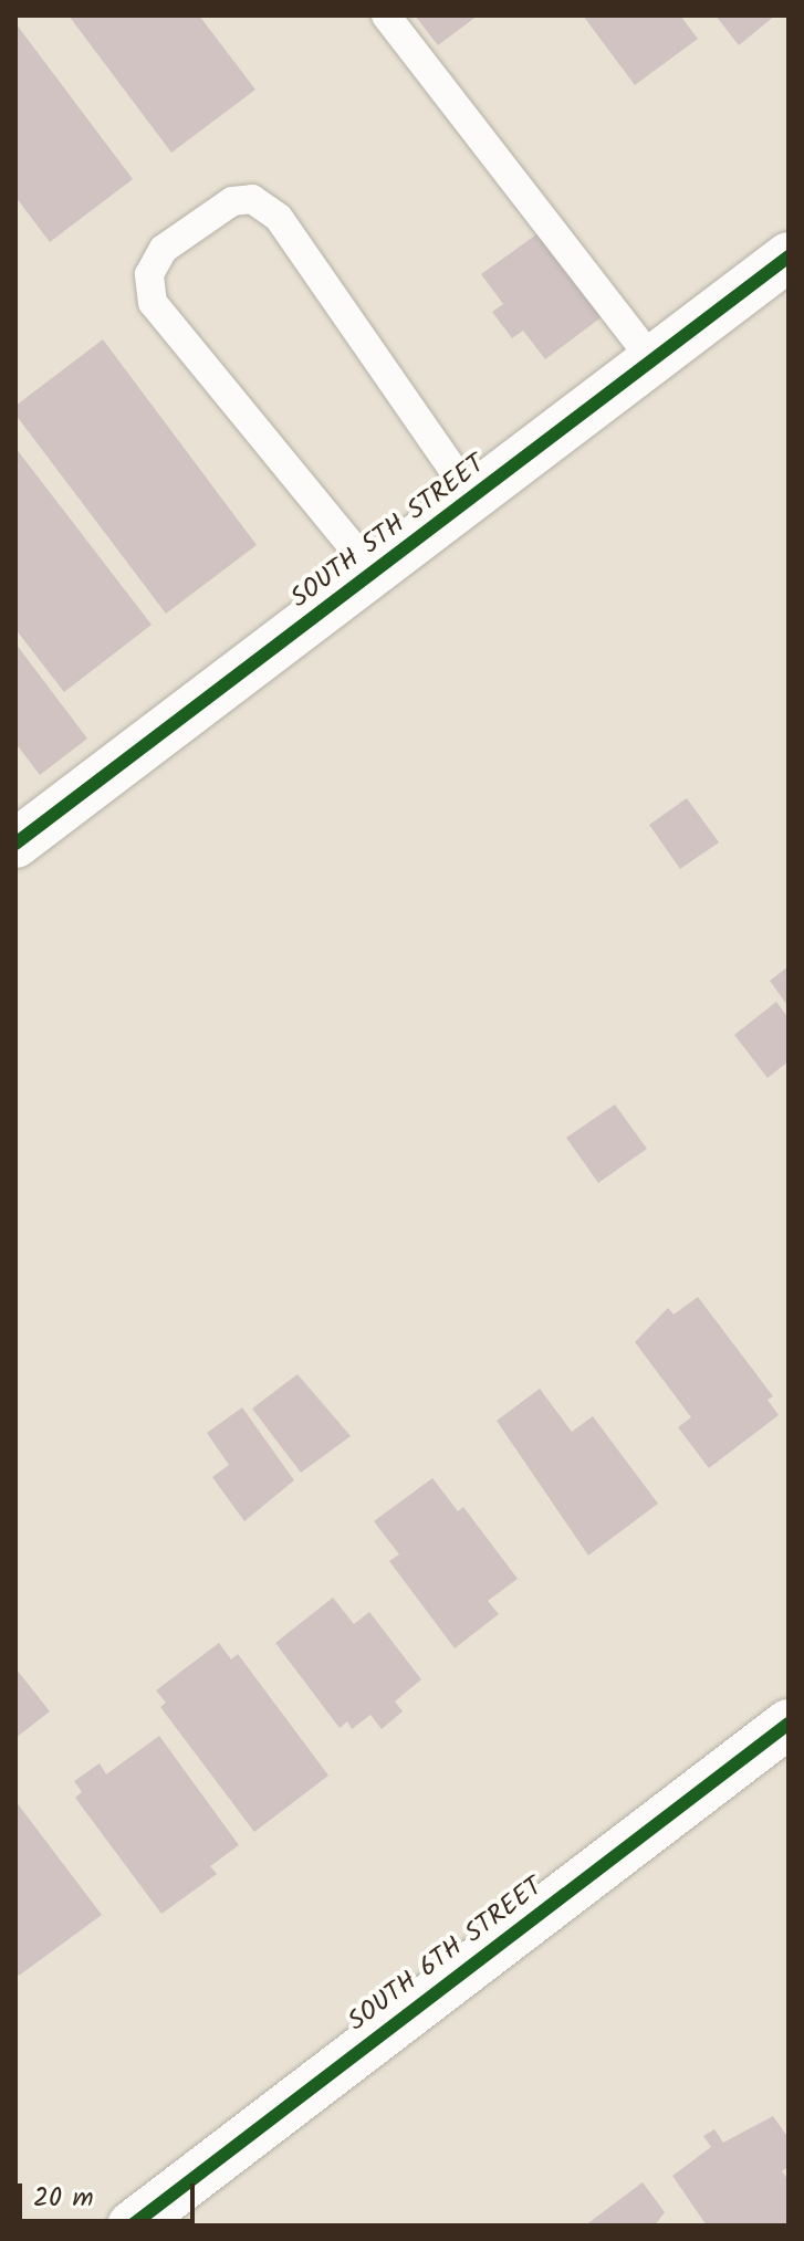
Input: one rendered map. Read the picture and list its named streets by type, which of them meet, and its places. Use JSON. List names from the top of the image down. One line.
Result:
{"streets":{"street":["SOUTH 5TH STREET","SOUTH 6TH STREET"]},"scale_bar":"20 m"}
